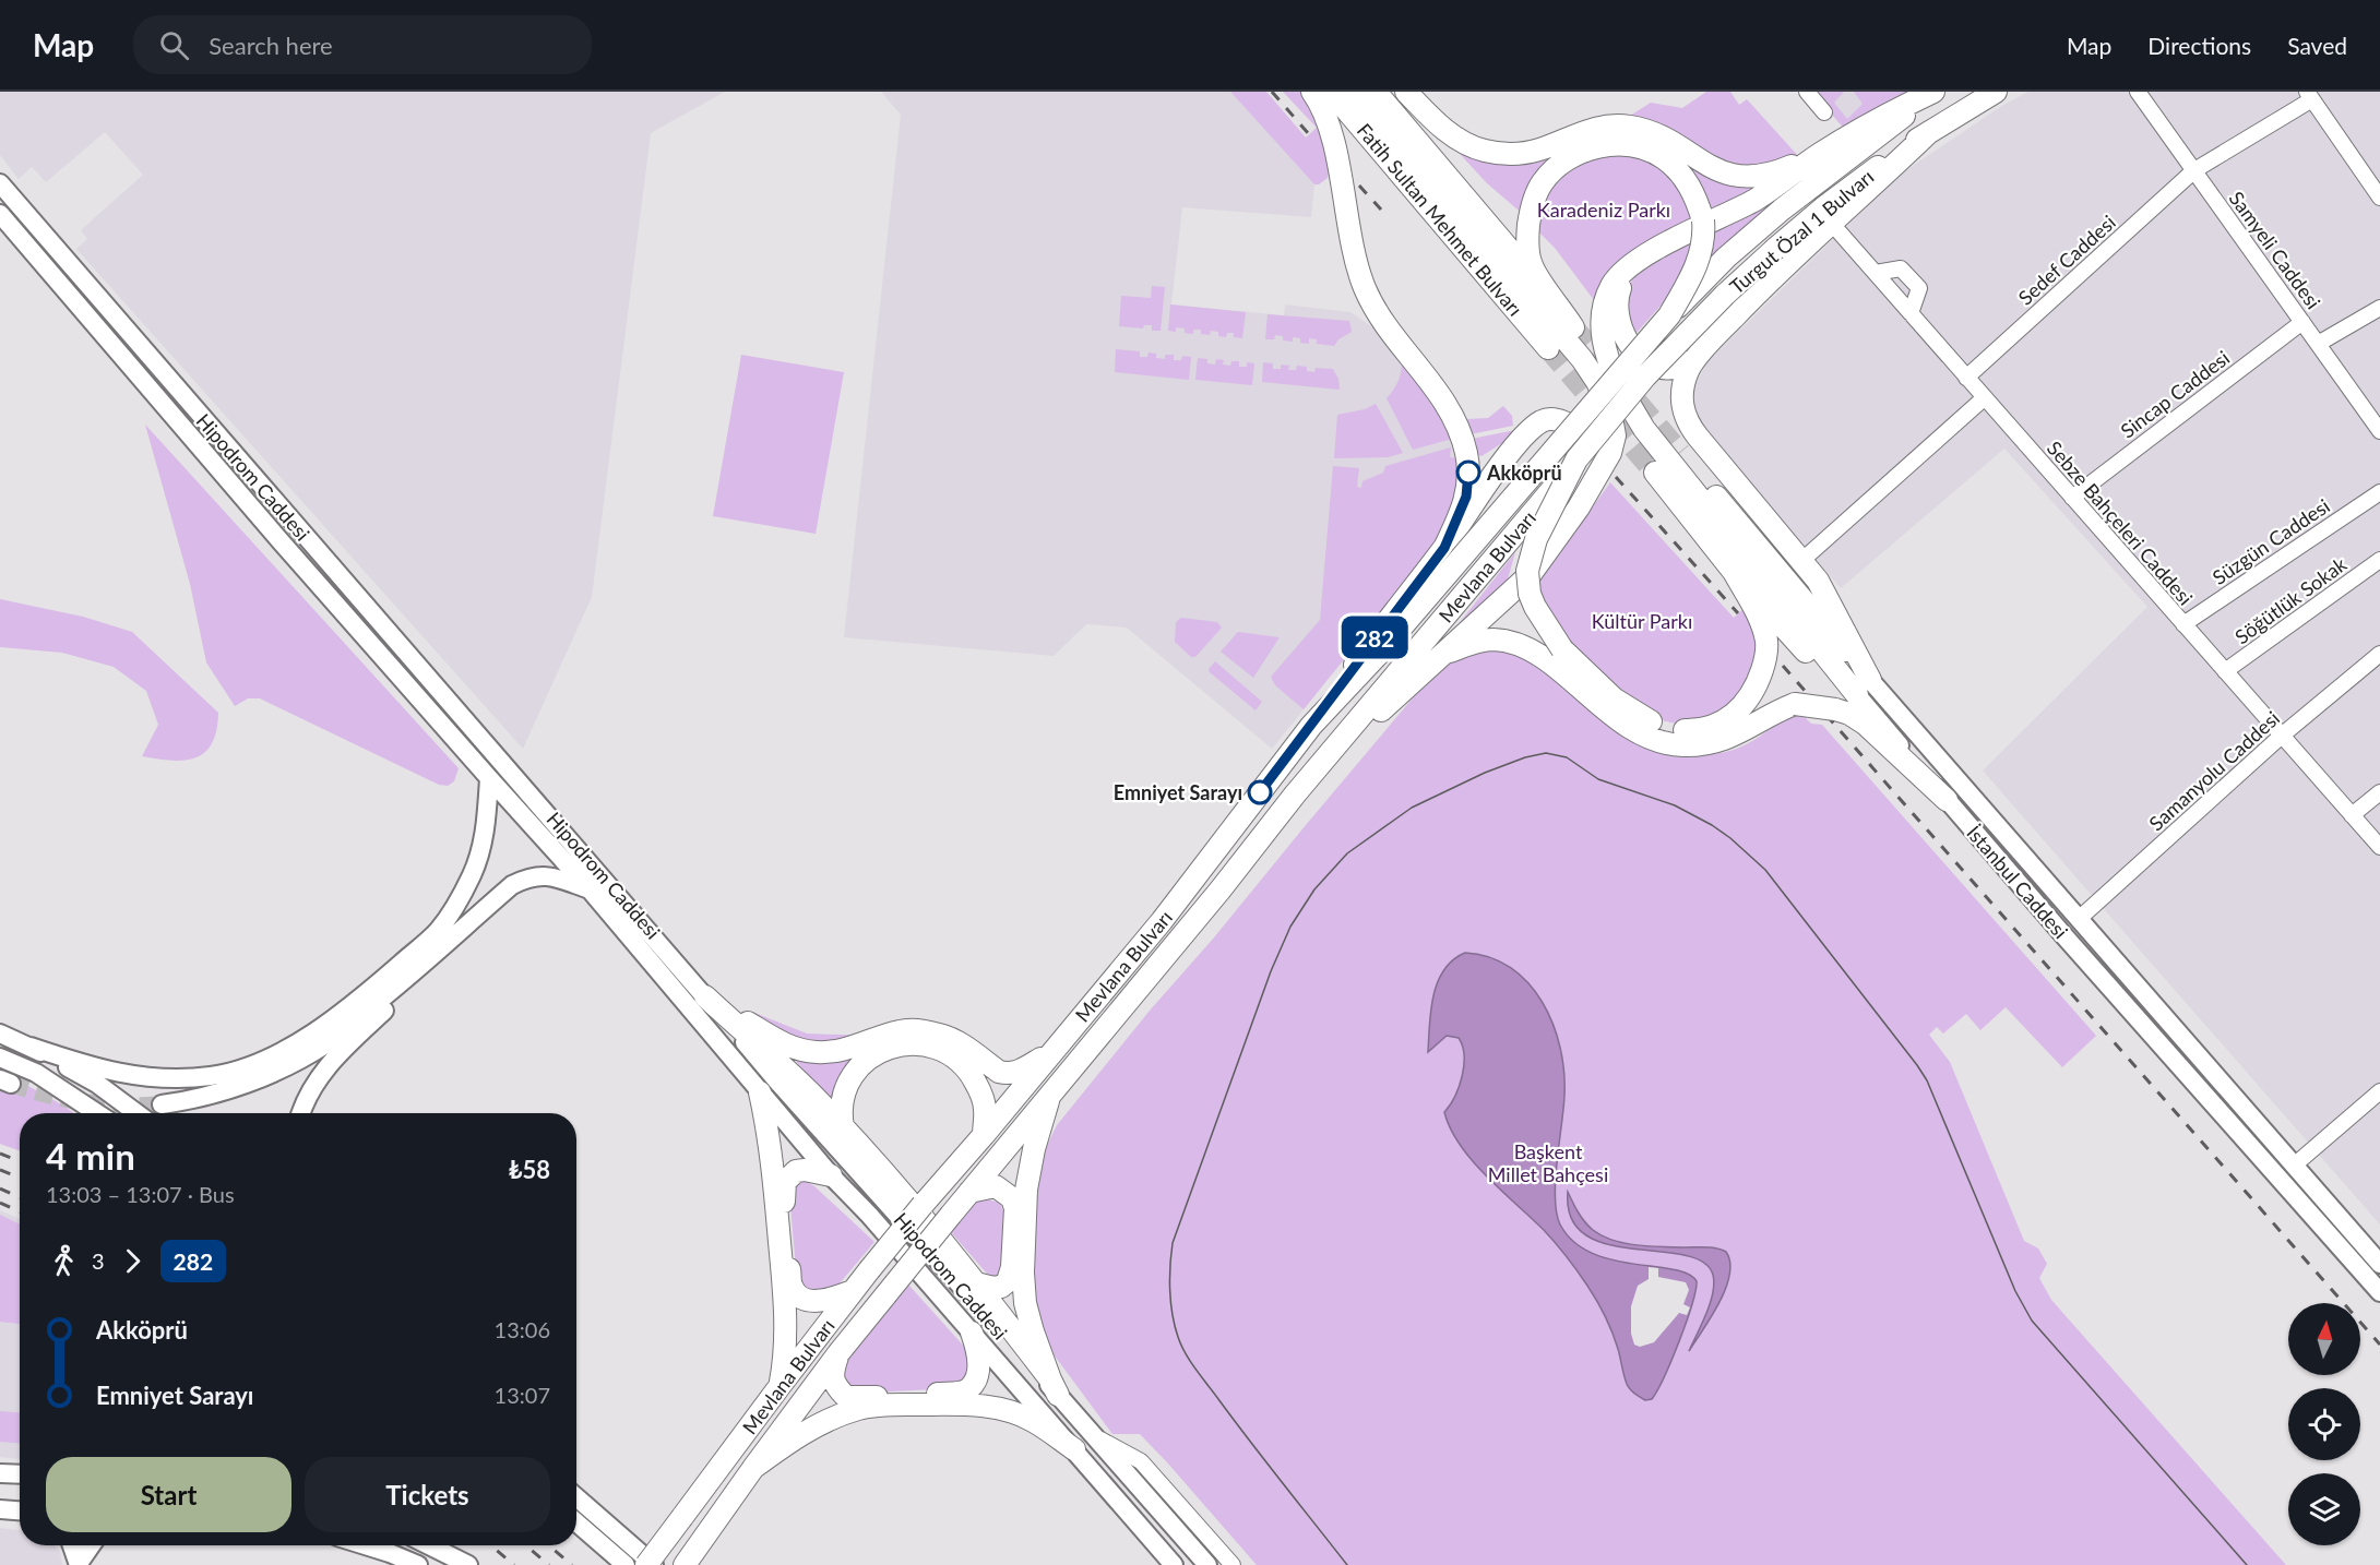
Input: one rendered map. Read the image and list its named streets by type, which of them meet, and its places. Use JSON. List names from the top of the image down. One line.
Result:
{"streets":{"highway":["Fatih Sultan Mehmet Bulvarı","Turgut Özal 1 Bulvarı","Mevlana Bulvarı","İstanbul Caddesi"],"main road":["Hipodrom Caddesi"],"street":["Samyeli Caddesi","Sedef Caddesi","Sincap Caddesi","Sebze Bahçeleri Caddesi","Süzgün Caddesi","Söğütlük Sokak","Samanyolu Caddesi"]},"crossings":[["Fatih Sultan Mehmet Bulvarı","Turgut Özal 1 Bulvarı"],["Turgut Özal 1 Bulvarı","Mevlana Bulvarı"],["Samyeli Caddesi","Sedef Caddesi"],["Samyeli Caddesi","Sincap Caddesi"],["Sedef Caddesi","Sebze Bahçeleri Caddesi"],["Sincap Caddesi","Sebze Bahçeleri Caddesi"],["Sebze Bahçeleri Caddesi","Süzgün Caddesi"],["Sebze Bahçeleri Caddesi","Söğütlük Sokak"],["Sebze Bahçeleri Caddesi","Samanyolu Caddesi"],["Samanyolu Caddesi","İstanbul Caddesi"]],"parks":["Karadeniz Parkı","Kültür Parkı","Başkent Millet Bahçesi"],"places":["Akköprü","Emniyet Sarayı"],"lines":["bus line 282"],"north":"top","page":{"header":"Map","search":"Search here","nav":["Map","Directions","Saved"],"on_map":"282","heading":["4 min","13:03 – 13:07 · Bus","₺58"],"legs":["3","282"],"list":[{"name":"Akköprü","value":"13:06"},{"name":"Emniyet Sarayı","value":"13:07"}],"buttons":["Start","Tickets"]}}
